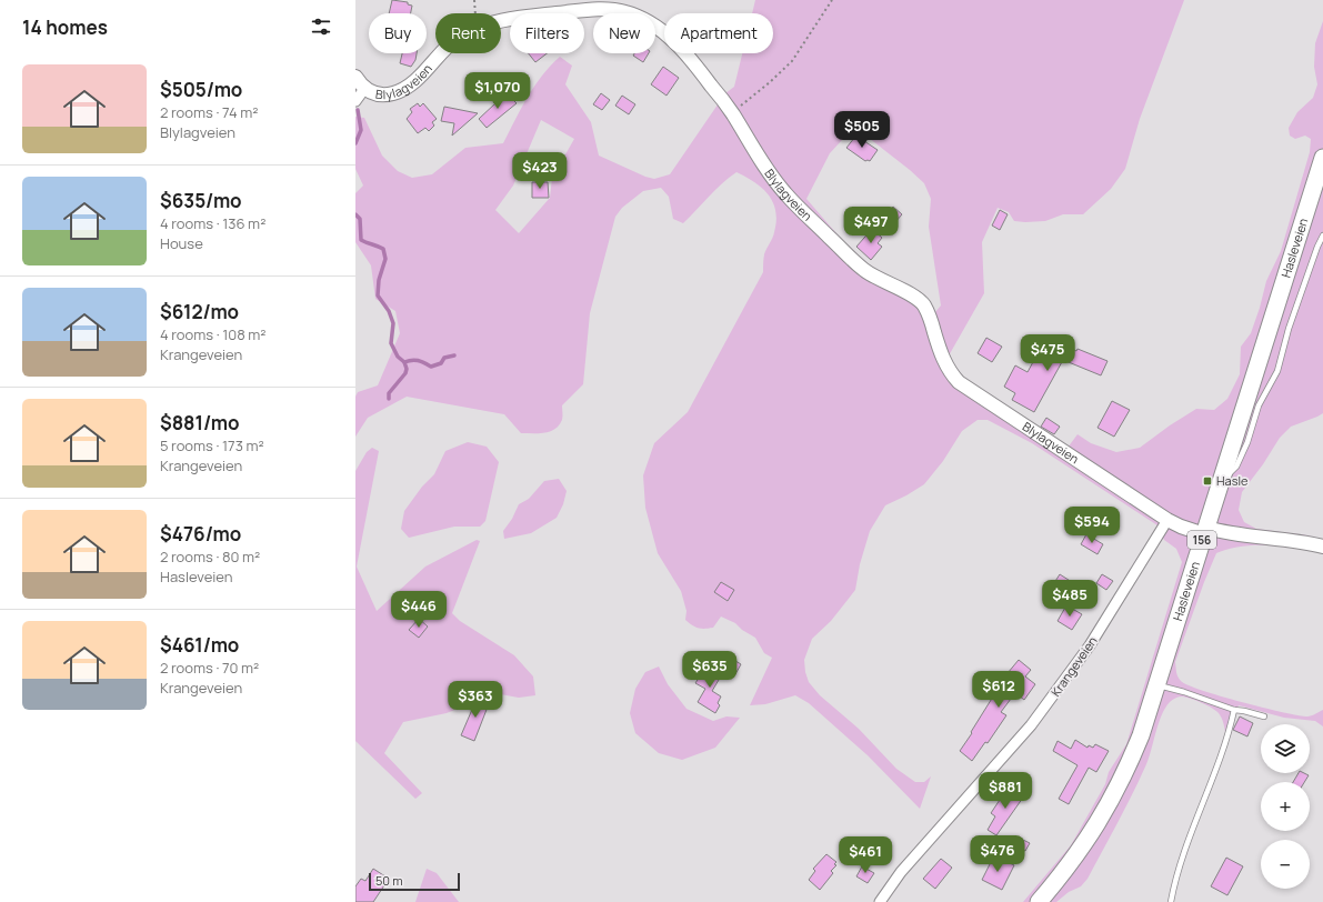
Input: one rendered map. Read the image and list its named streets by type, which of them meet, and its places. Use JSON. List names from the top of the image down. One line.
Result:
{"streets":{"main road":["Hasleveien","156"],"street":["Blylagveien","Krangeveien"]},"crossings":[["Blylagveien","Hasleveien"],["Blylagveien","Krangeveien"]],"places":{"transit":["Hasle"]},"scale_bar":"50 m","page":{"heading":"14 homes","chip":["Buy","Rent","Filters","New","Apartment"],"list":[{"name":"$505/mo","note":"2 rooms · 74 m² · Blylagveien"},{"name":"$635/mo","note":"4 rooms · 136 m² · House"},{"name":"$612/mo","note":"4 rooms · 108 m² · Krangeveien"},{"name":"$881/mo","note":"5 rooms · 173 m² · Krangeveien"},{"name":"$476/mo","note":"2 rooms · 80 m² · Hasleveien"},{"name":"$461/mo","note":"2 rooms · 70 m² · Krangeveien"}],"price":["$1,070","$505","$423","$497","$475","$594","$485","$446","$635","$612","$363","$881","$476","$461"],"map_buttons":["+","−"],"scale":"50 m"}}
